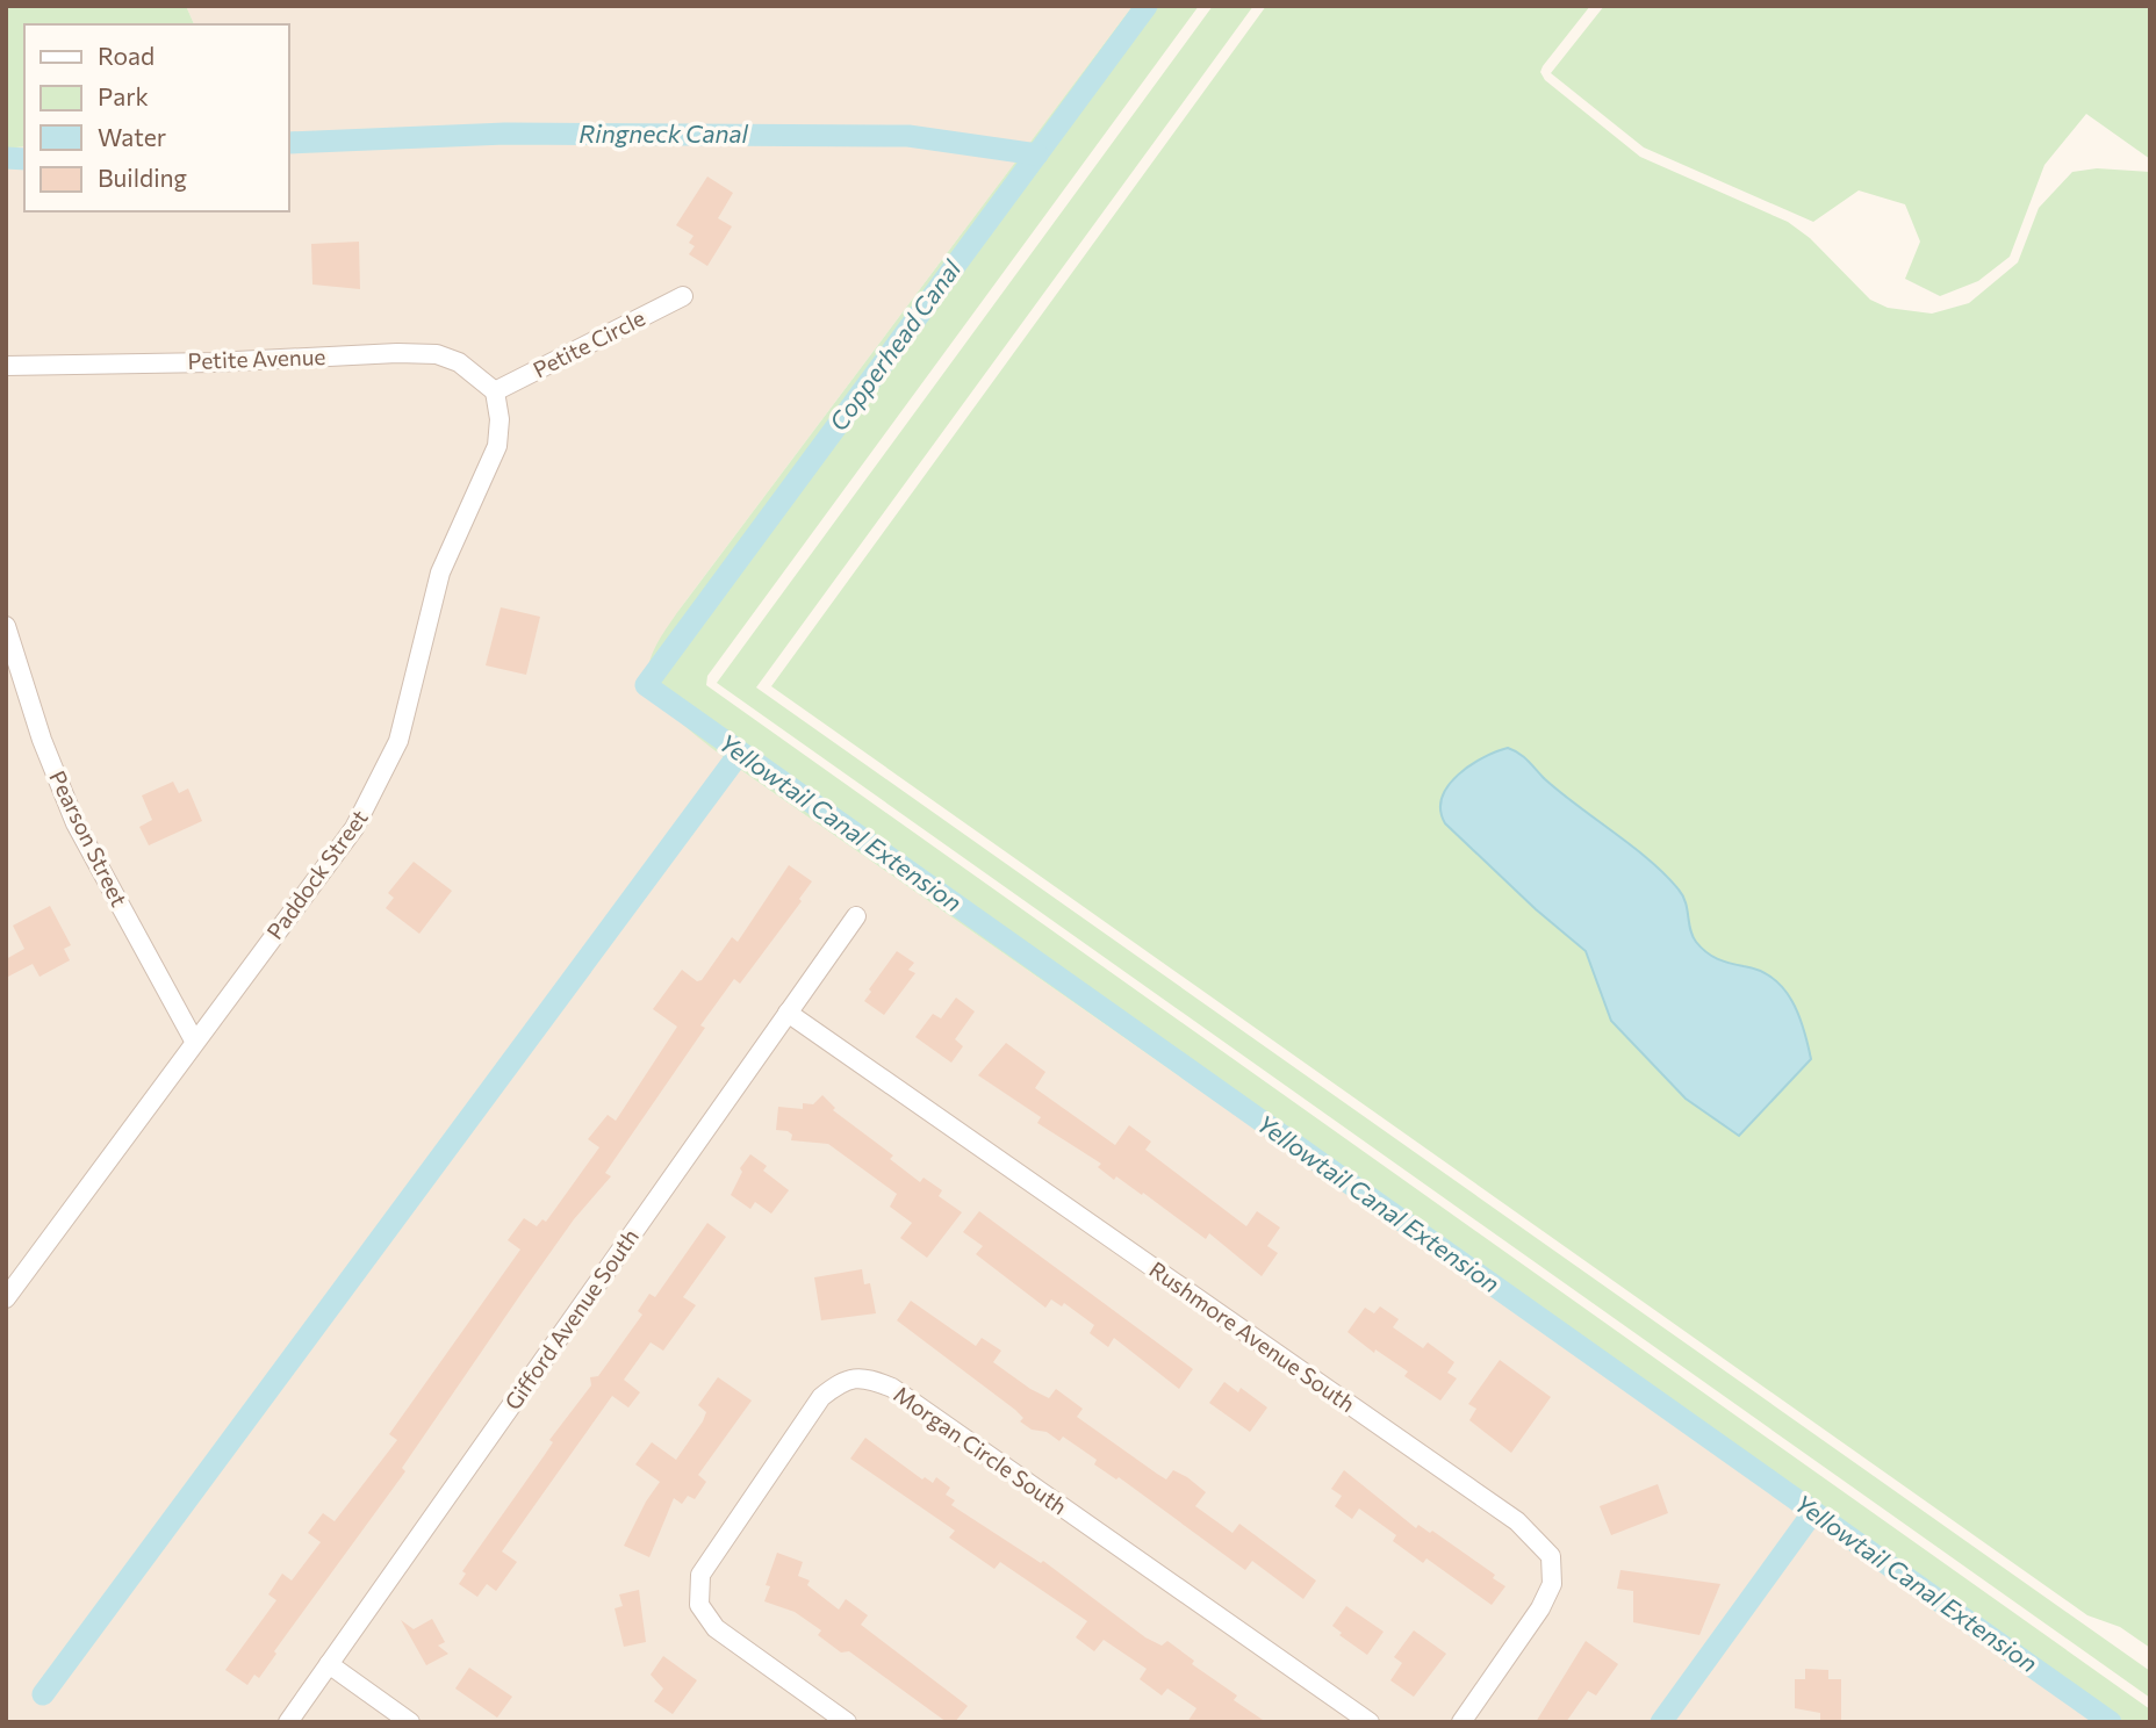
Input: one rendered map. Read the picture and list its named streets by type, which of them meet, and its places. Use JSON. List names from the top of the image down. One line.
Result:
{"streets":{"street":["Petite Circle","Petite Avenue","Pearson Street","Paddock Street","Gifford Avenue South","Rushmore Avenue South","Morgan Circle South"]},"crossings":[["Petite Circle","Petite Avenue"],["Petite Circle","Paddock Street"],["Petite Avenue","Paddock Street"],["Pearson Street","Paddock Street"],["Gifford Avenue South","Rushmore Avenue South"]],"water":["Ringneck Canal","Copperhead Canal","Yellowtail Canal Extension"],"legend":["Road","Park","Water","Building"]}
